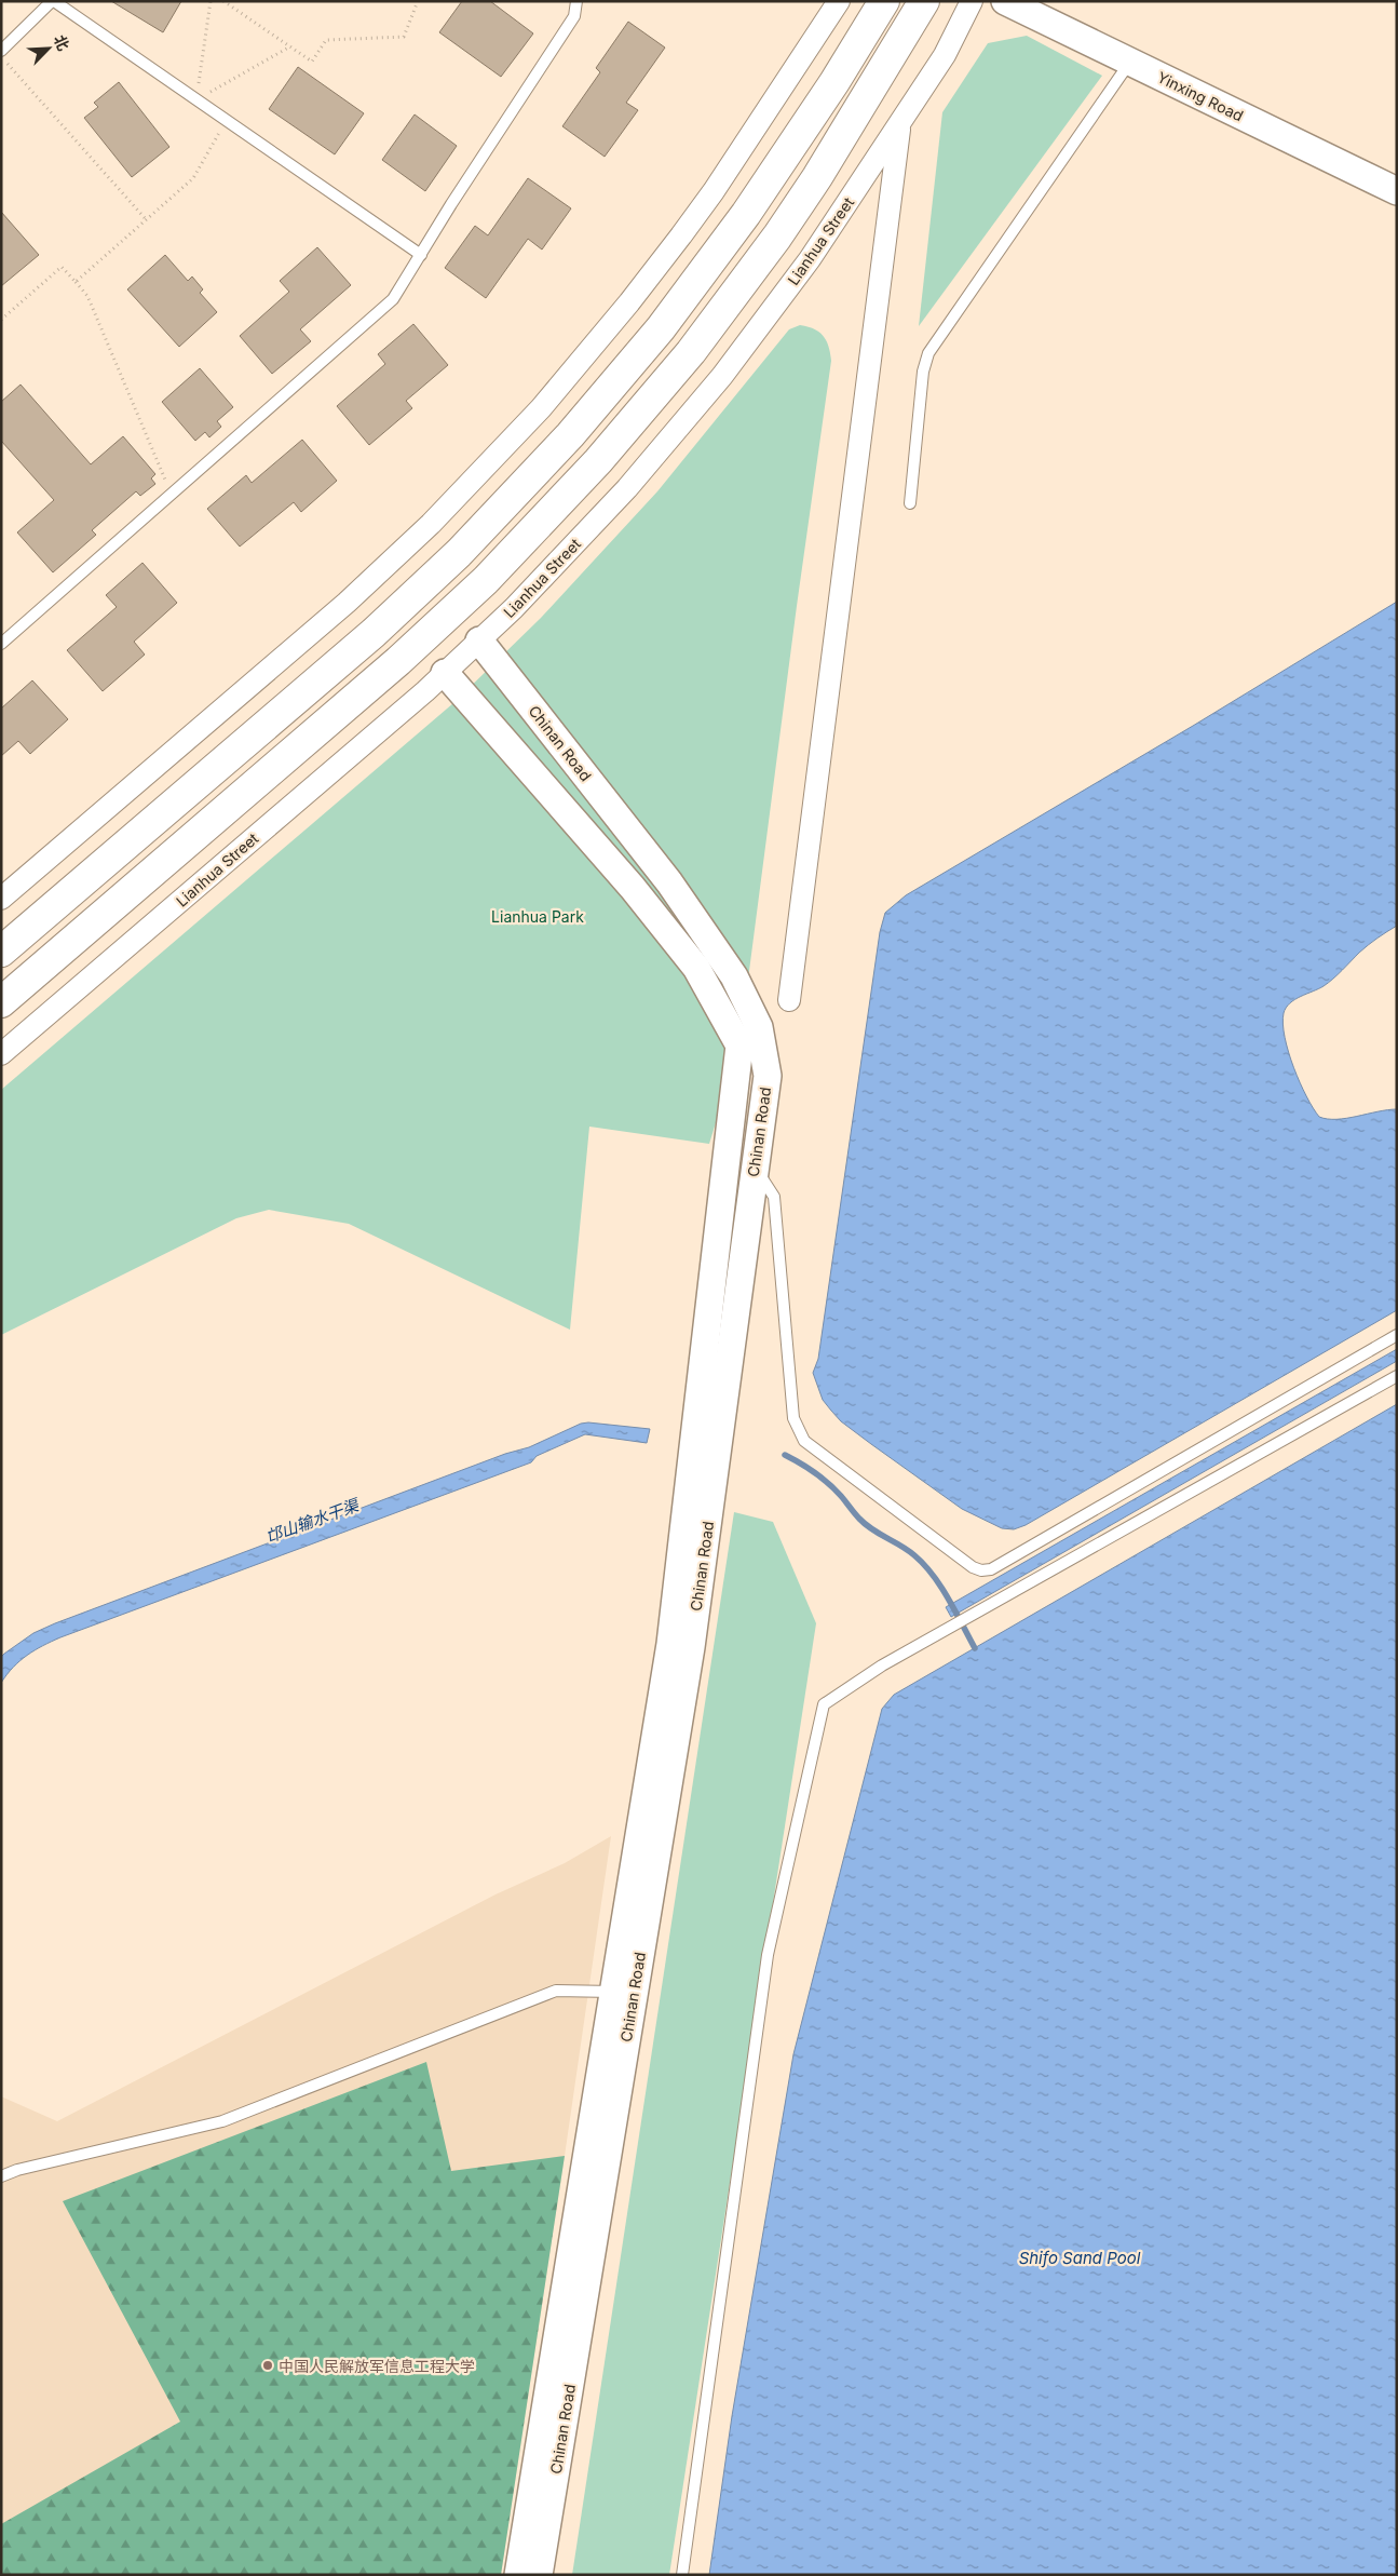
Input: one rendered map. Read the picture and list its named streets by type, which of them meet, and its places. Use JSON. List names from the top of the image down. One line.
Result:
{"streets":{"street":["Yinxing Road","Lianhua Street","Chinan Road"]},"crossings":[["Lianhua Street","Chinan Road"]],"water":["邙山输水干渠","Shifo Sand Pool"],"parks":["Lianhua Park"],"places":["中国人民解放军信息工程大学"],"north":"top right"}
